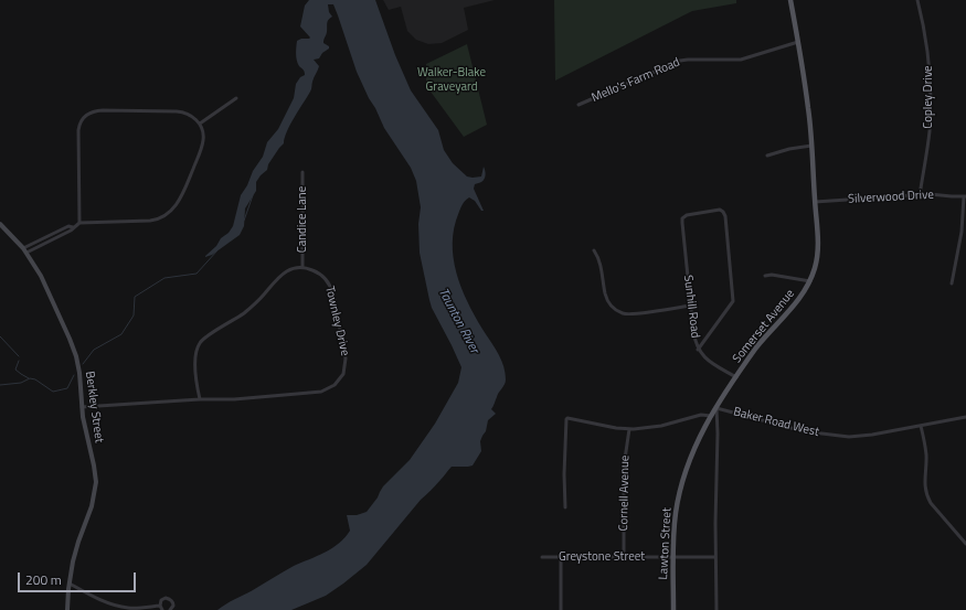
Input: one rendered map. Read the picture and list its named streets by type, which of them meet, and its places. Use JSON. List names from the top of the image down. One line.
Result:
{"streets":{"main road":["Somerset Avenue","Berkley Street","Lawton Street"],"street":["Mello's Farm Road","Copley Drive","Silverwood Drive","Candice Lane","Sunhill Road","Townley Drive","Baker Road West","Cornell Avenue","Greystone Street"]},"crossings":[["Mello's Farm Road","Somerset Avenue"],["Copley Drive","Silverwood Drive"],["Silverwood Drive","Somerset Avenue"],["Candice Lane","Townley Drive"],["Sunhill Road","Somerset Avenue"],["Townley Drive","Berkley Street"],["Somerset Avenue","Baker Road West"],["Somerset Avenue","Lawton Street"],["Baker Road West","Lawton Street"],["Cornell Avenue","Greystone Street"],["Lawton Street","Greystone Street"]],"water":["Taunton River"],"parks":["Walker-Blake Graveyard"],"scale_bar":"200 m"}
